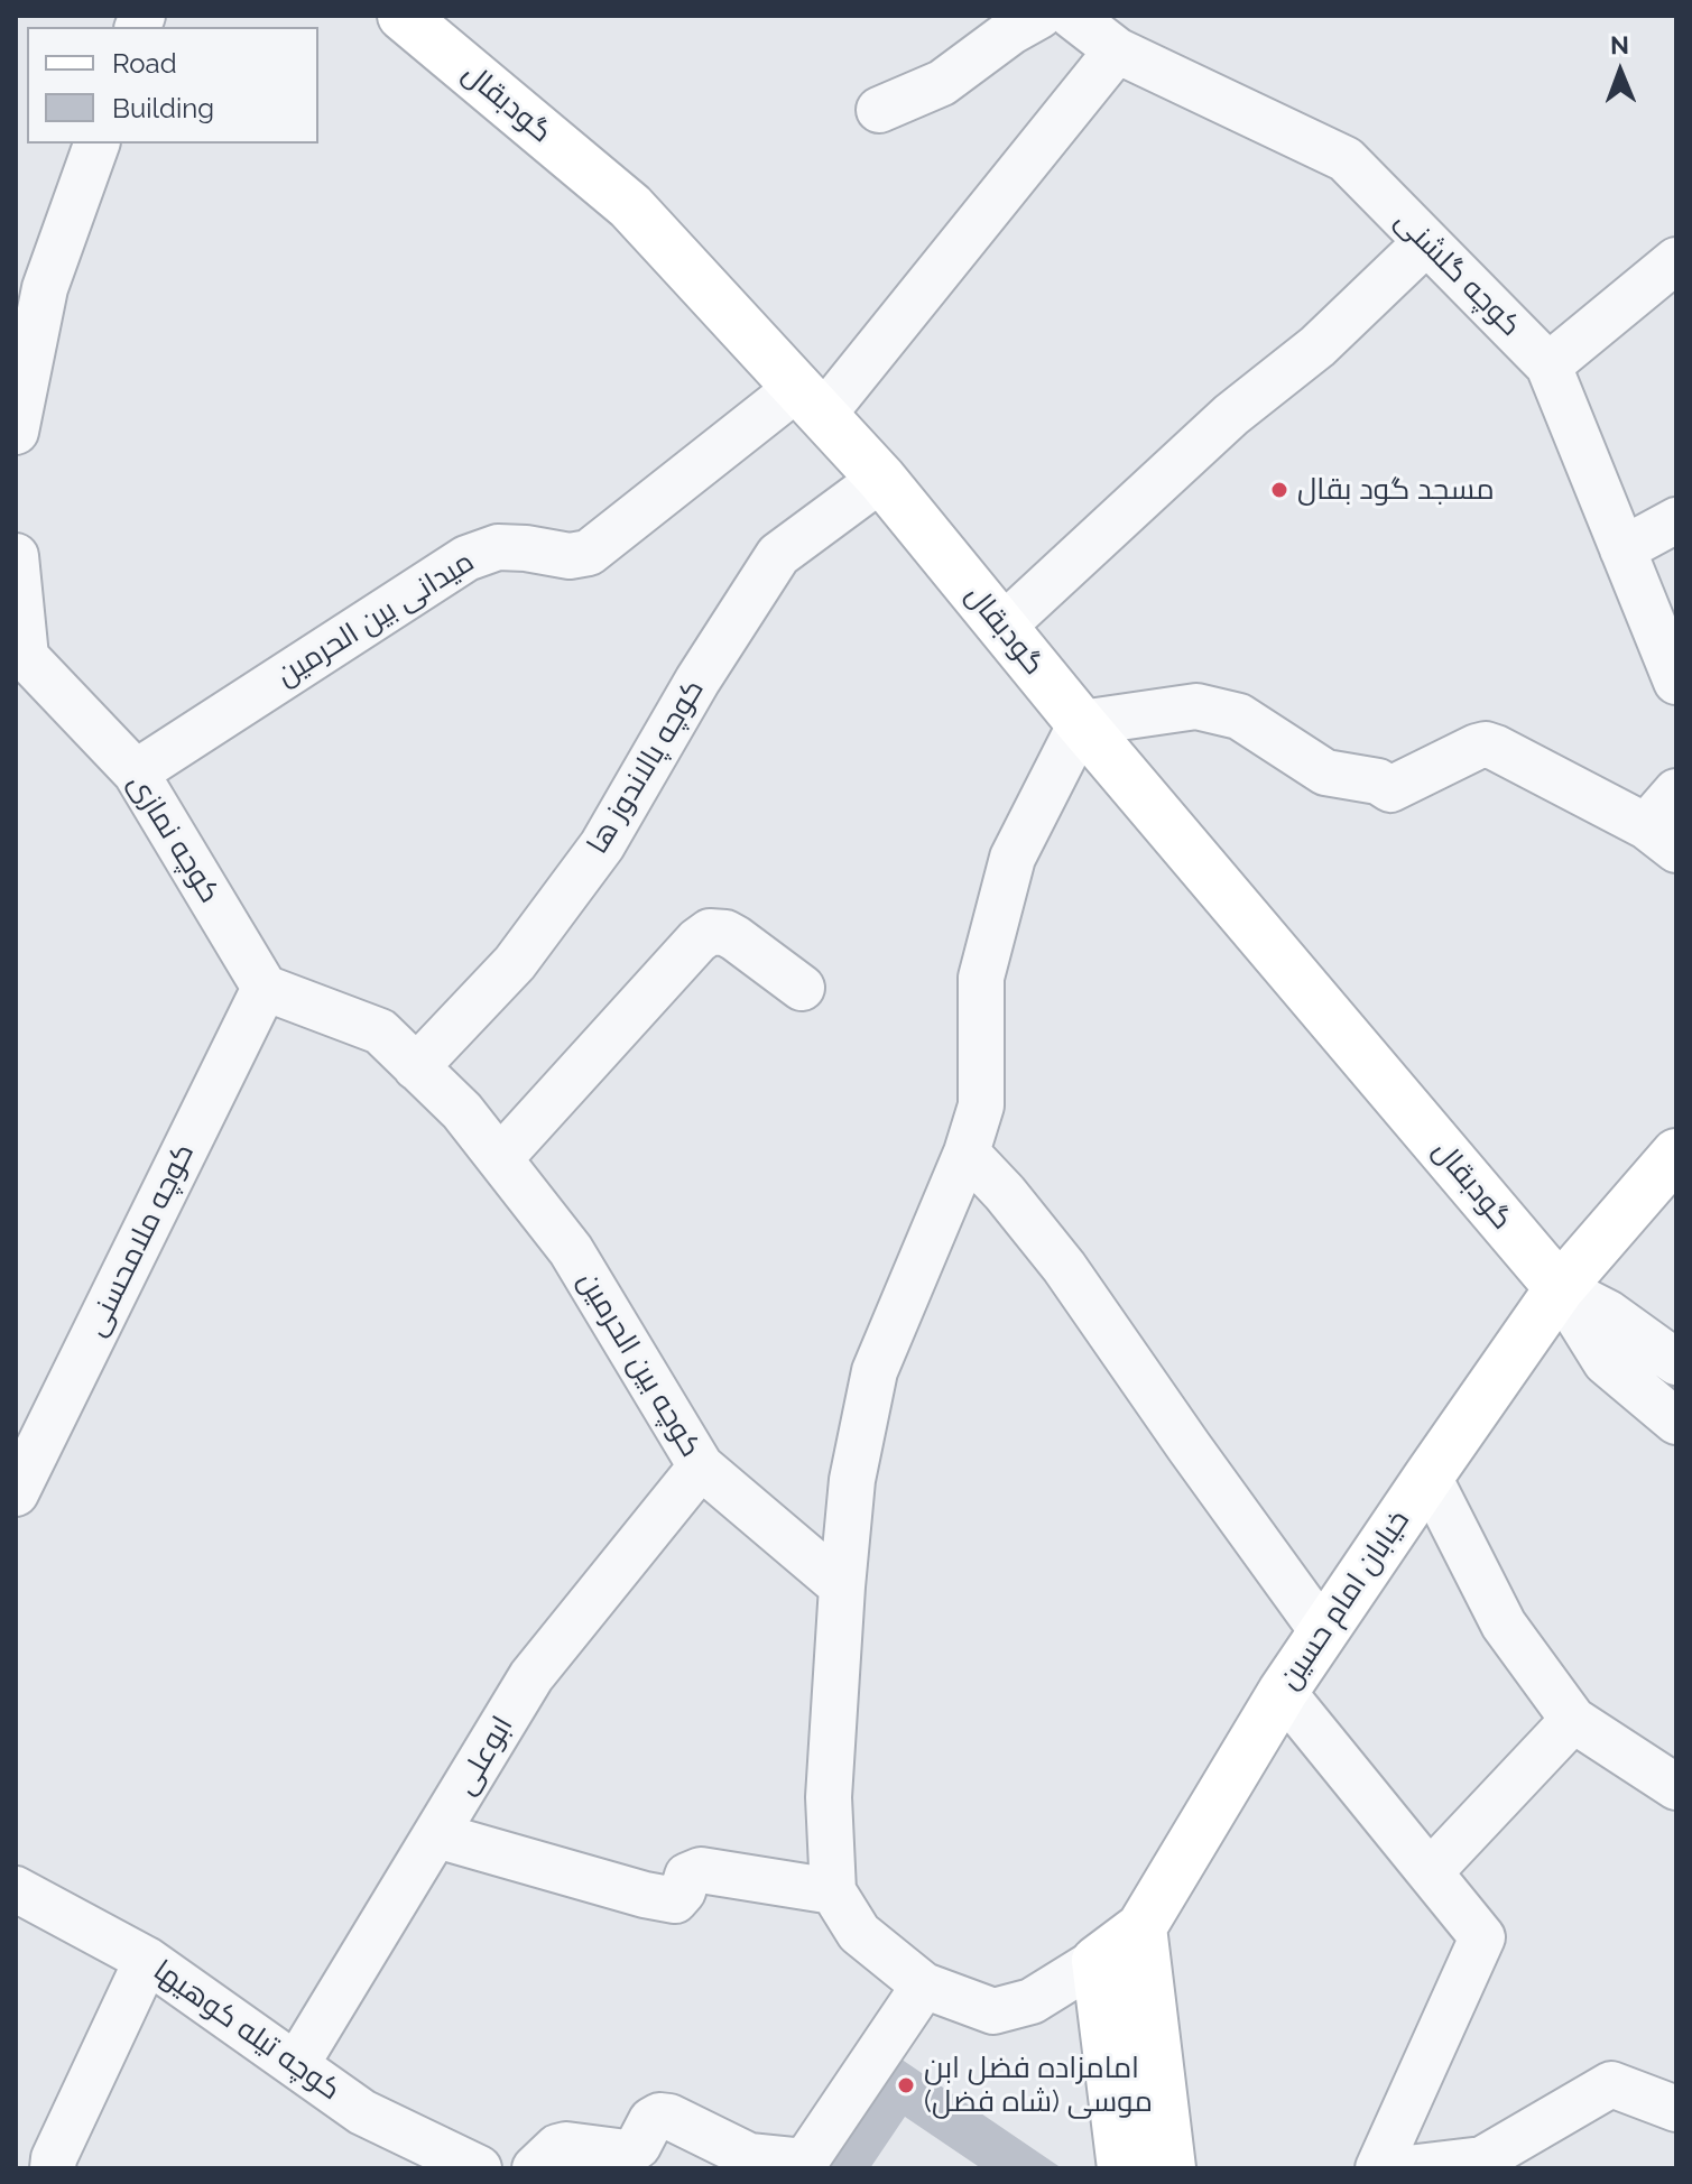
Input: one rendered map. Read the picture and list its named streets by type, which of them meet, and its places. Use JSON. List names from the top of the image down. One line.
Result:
{"streets":{"street":["گودبقال","کوچه گلشنی","میدانی بین الحرمین","کوچه پالاندوز ها","کوچه نمازی","کوچه ملامحسنی","کوچه بین الحرمین","خیابان امام حسین","ابوعلی","کوچه تیله کوهیها"]},"crossings":[["گودبقال","میدانی بین الحرمین"],["گودبقال","کوچه پالاندوز ها"],["گودبقال","خیابان امام حسین"],["کوچه گلشنی","میدانی بین الحرمین"],["میدانی بین الحرمین","کوچه نمازی"],["کوچه پالاندوز ها","کوچه بین الحرمین"],["کوچه نمازی","کوچه ملامحسنی"],["کوچه نمازی","کوچه بین الحرمین"],["کوچه ملامحسنی","کوچه بین الحرمین"],["کوچه بین الحرمین","ابوعلی"],["ابوعلی","کوچه تیله کوهیها"]],"places":["مسجد گود بقال","امامزاده فضل ابن موسی (شاه فضل)"],"legend":["Road","Building"],"north":"top"}
